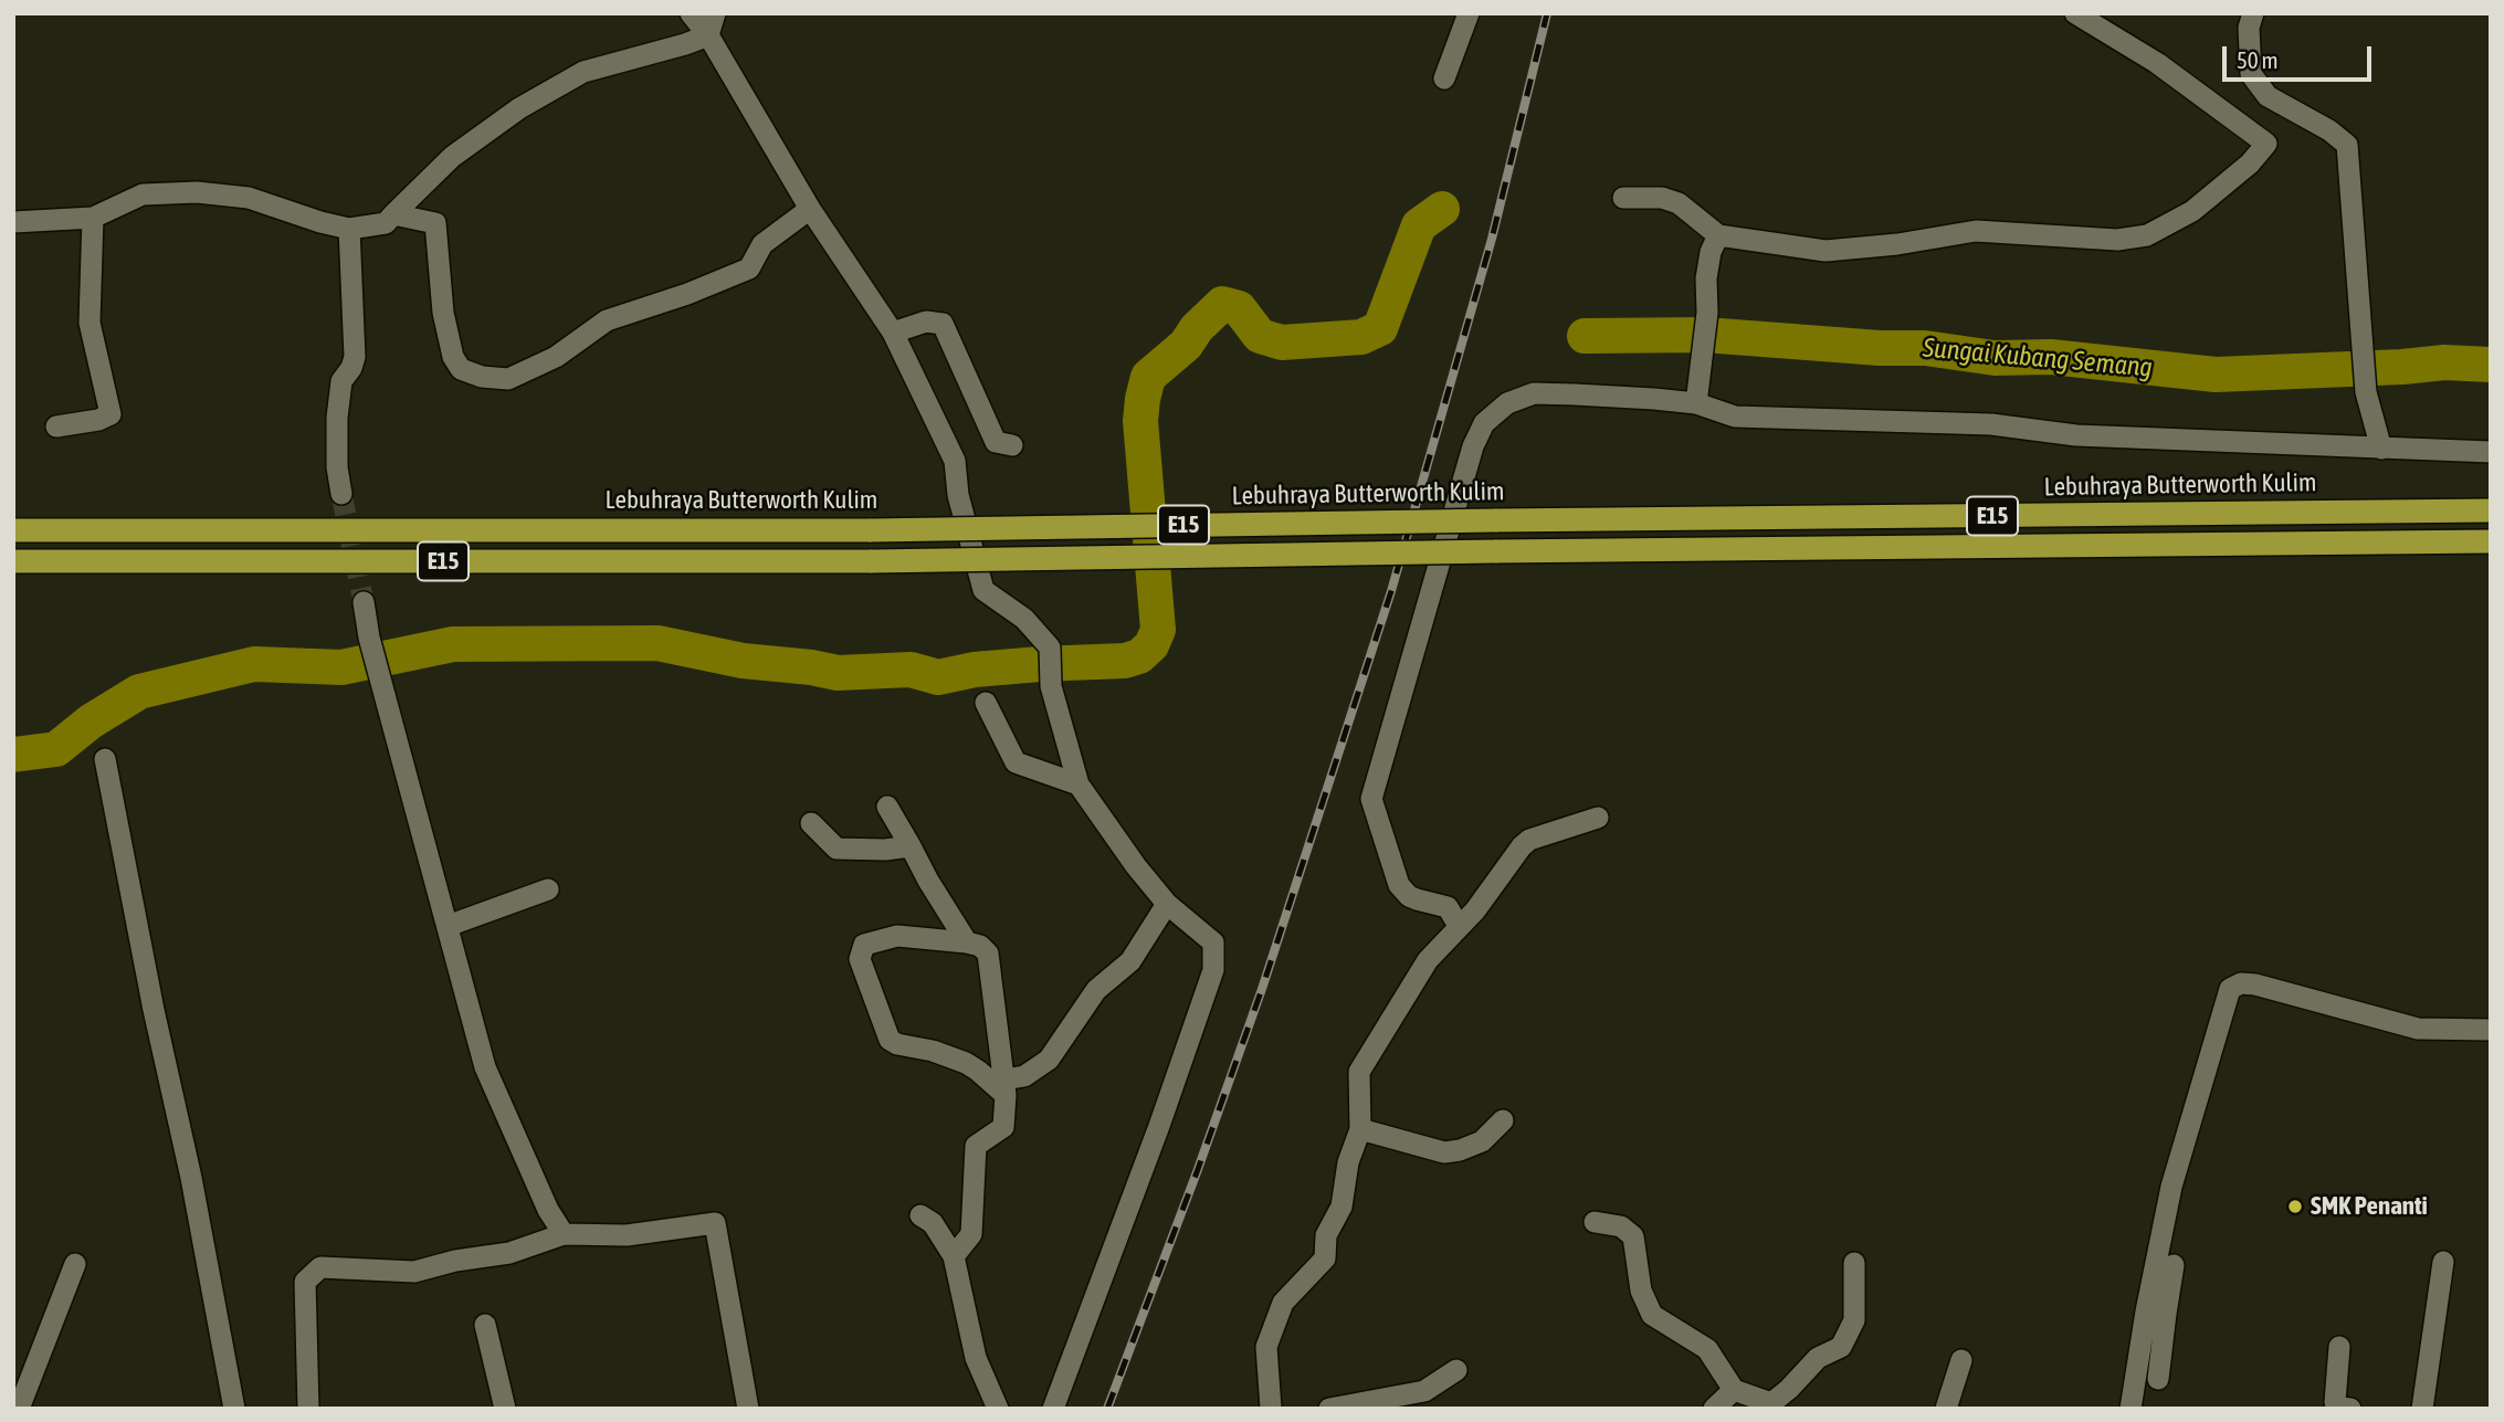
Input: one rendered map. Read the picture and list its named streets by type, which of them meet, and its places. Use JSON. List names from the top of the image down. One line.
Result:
{"streets":{"highway":["Lebuhraya Butterworth Kulim","E15"]},"water":["Sungai Kubang Semang"],"places":["SMK Penanti"],"scale_bar":"50 m"}
